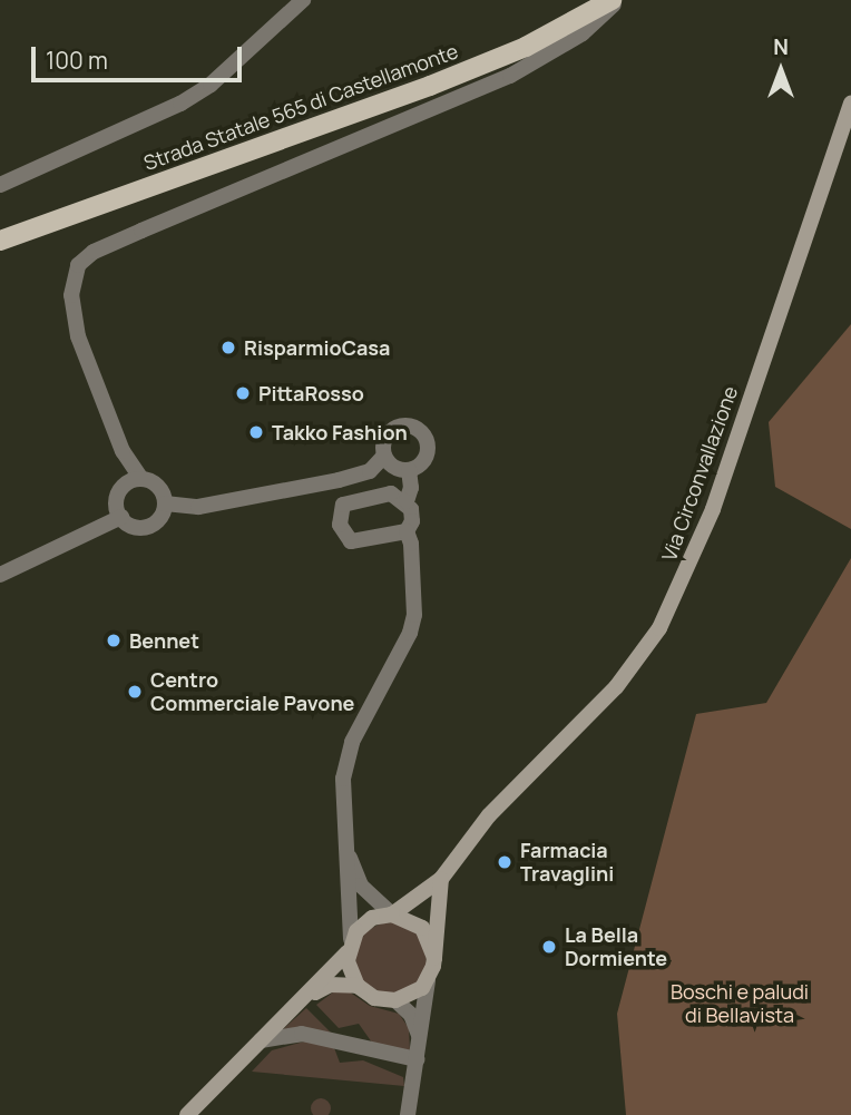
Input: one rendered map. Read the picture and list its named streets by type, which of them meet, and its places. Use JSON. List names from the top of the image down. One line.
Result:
{"streets":{"main road":["Strada Statale 565 di Castellamonte","Via Circonvallazione"]},"parks":["Boschi e paludi di Bellavista"],"places":["RisparmioCasa","PittaRosso","Takko Fashion","Bennet","Centro Commerciale Pavone","Farmacia Travaglini","La Bella Dormiente"],"scale_bar":"100 m","north":"top"}
